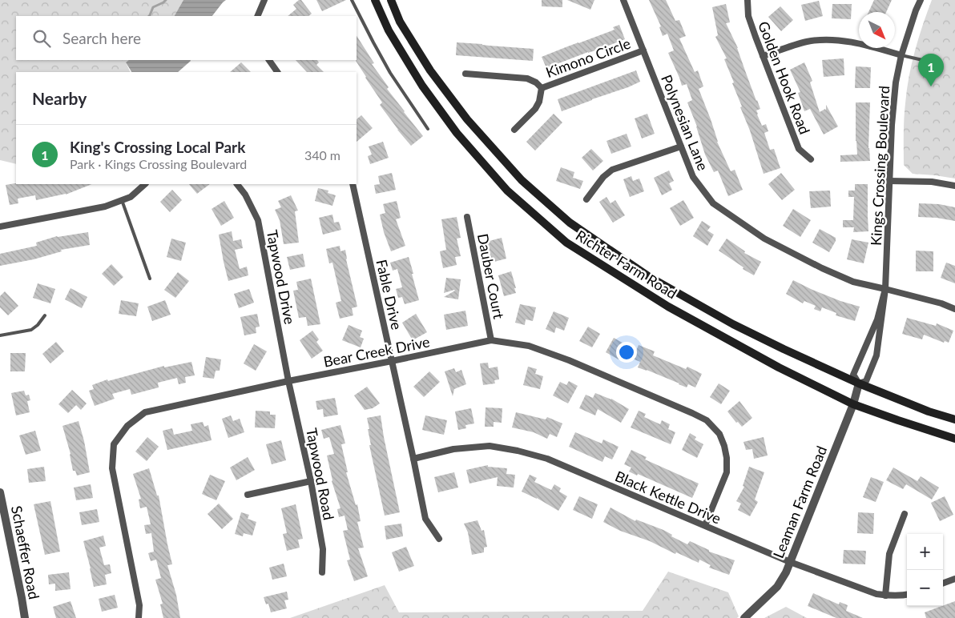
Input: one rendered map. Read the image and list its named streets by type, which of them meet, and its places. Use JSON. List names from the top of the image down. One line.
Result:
{"streets":{"main road":["Richter Farm Road"],"street":["Kimono Circle","Golden Hook Road","Polynesian Lane","Kings Crossing Boulevard","Dauber Court","Tapwood Drive","Fable Drive","Bear Creek Drive","Tapwood Road","Black Kettle Drive","Leaman Farm Road","Schaeffer Road"]},"crossings":[["Kimono Circle","Polynesian Lane"],["Polynesian Lane","Kings Crossing Boulevard"],["Kings Crossing Boulevard","Richter Farm Road"],["Kings Crossing Boulevard","Leaman Farm Road"],["Richter Farm Road","Leaman Farm Road"],["Dauber Court","Bear Creek Drive"],["Tapwood Drive","Bear Creek Drive"],["Tapwood Drive","Tapwood Road"],["Fable Drive","Bear Creek Drive"],["Fable Drive","Black Kettle Drive"],["Bear Creek Drive","Tapwood Road"],["Bear Creek Drive","Black Kettle Drive"],["Black Kettle Drive","Leaman Farm Road"]],"north":"bottom right","page":{"search":"Search here","pins":"1","heading":"Nearby","list":[{"mark":"1","name":"King's Crossing Local Park","note":"Park · Kings Crossing Boulevard","value":"340 m"}],"map_buttons":["+","−"]}}
